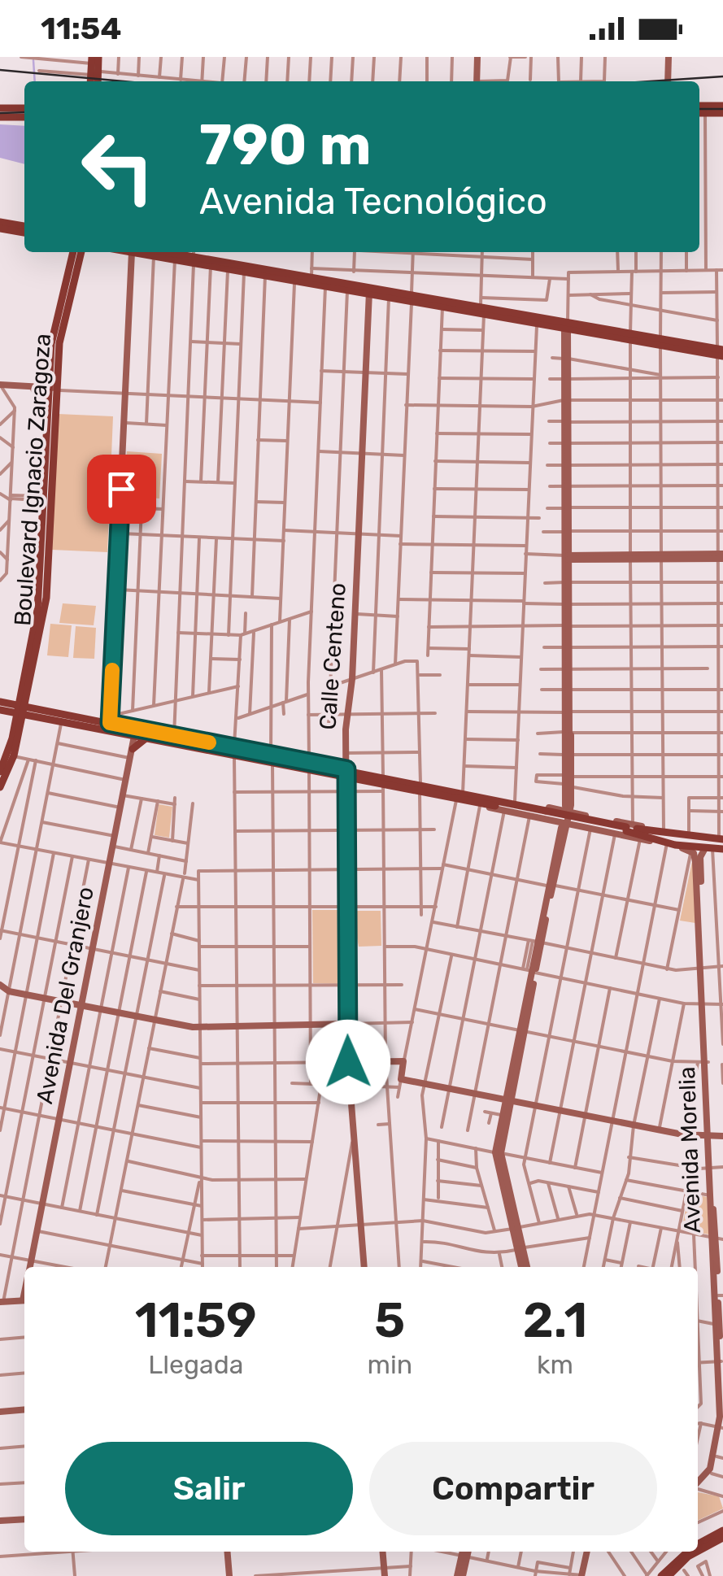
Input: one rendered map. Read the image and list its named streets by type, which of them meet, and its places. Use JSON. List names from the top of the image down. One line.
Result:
{"streets":{"main road":["Boulevard Ignacio Zaragoza","Calle Centeno","Avenida Del Granjero","Avenida Morelia"]},"page":{"status":"11:54","turn":["790 m","Avenida Tecnológico"],"eta":["11:59","Llegada","5","min","2.1","km"],"buttons":["Salir","Compartir"]}}
